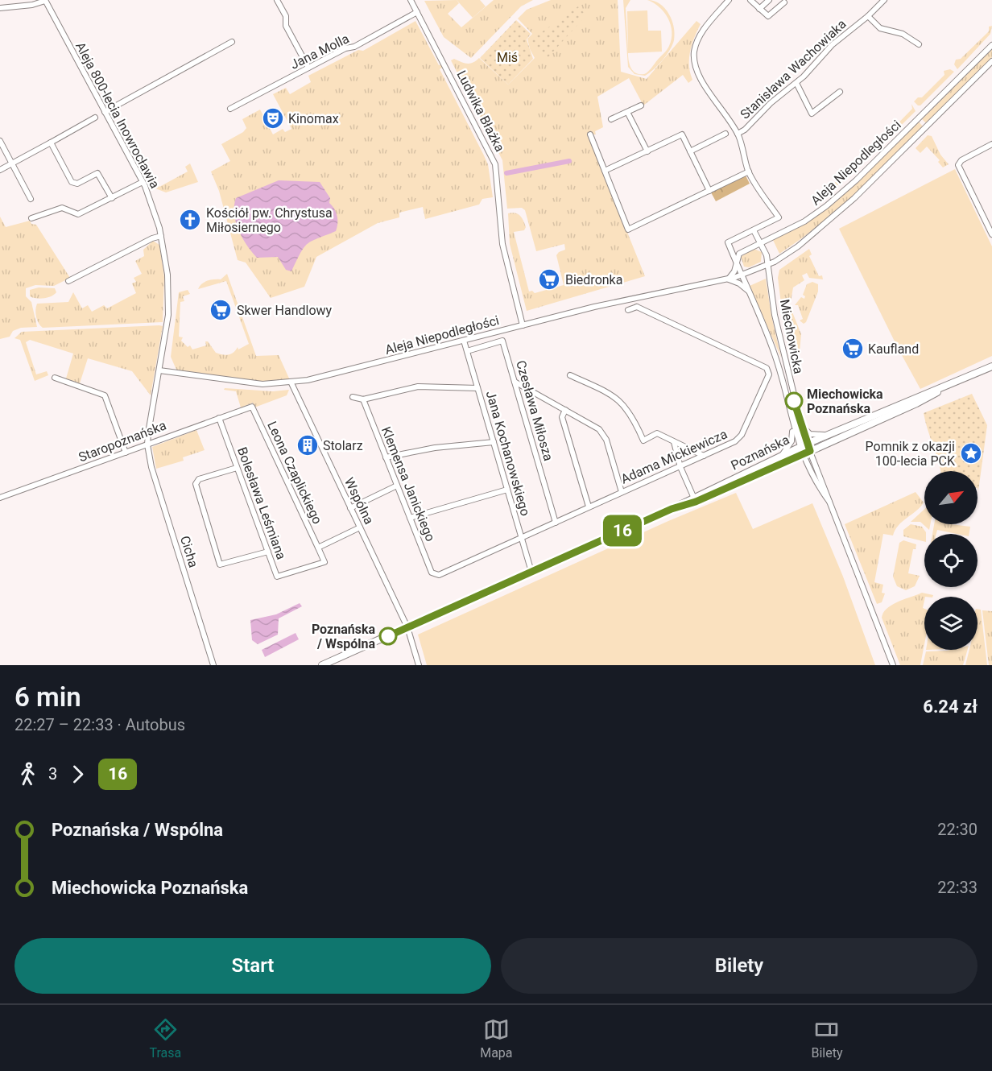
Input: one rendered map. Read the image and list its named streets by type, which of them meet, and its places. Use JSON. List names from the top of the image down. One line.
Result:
{"streets":{"main road":["Poznańska"],"street":["Jana Molla","Stanisława Wachowiaka","Ludwika Błażka","Aleja 800-lecia Inowrocławia","Aleja Niepodległości","Miechowicka","Czesława Miłosza","Staropoznańska","Jana Kochanowskiego","Adama Mickiewicza","Leona Czaplickiego","Klemensa Janickiego","Wspólna","Bolesława Leśmiana","Cicha"]},"crossings":[["Jana Molla","Ludwika Błażka"],["Ludwika Błażka","Aleja Niepodległości"],["Aleja 800-lecia Inowrocławia","Aleja Niepodległości"],["Aleja 800-lecia Inowrocławia","Staropoznańska"],["Aleja 800-lecia Inowrocławia","Cicha"],["Aleja Niepodległości","Miechowicka"],["Aleja Niepodległości","Jana Kochanowskiego"],["Aleja Niepodległości","Wspólna"],["Miechowicka","Poznańska"],["Czesława Miłosza","Jana Kochanowskiego"],["Czesława Miłosza","Adama Mickiewicza"],["Staropoznańska","Leona Czaplickiego"],["Staropoznańska","Bolesława Leśmiana"],["Staropoznańska","Cicha"],["Poznańska","Jana Kochanowskiego"],["Poznańska","Wspólna"],["Jana Kochanowskiego","Adama Mickiewicza"],["Adama Mickiewicza","Klemensa Janickiego"],["Leona Czaplickiego","Bolesława Leśmiana"]],"parks":["Miś"],"places":{"theatre":["Kinomax"],"church":["Kościół pw. Chrystusa Miłosiernego"],"supermarket":["Biedronka","Skwer Handlowy","Kaufland"],"other":["Miechowicka Poznańska","Poznańska / Wspólna"],"building":["Stolarz"],"place":["Pomnik z okazji 100-lecia PCK"]},"lines":["bus line 16"],"north":"top right","page":{"on_map":"16","heading":["6 min","22:27 – 22:33 · Autobus","6.24 zł"],"legs":["3","16"],"list":[{"name":"Poznańska / Wspólna","value":"22:30"},{"name":"Miechowicka Poznańska","value":"22:33"}],"buttons":["Start","Bilety"],"tabs":["Trasa","Mapa","Bilety"]}}
